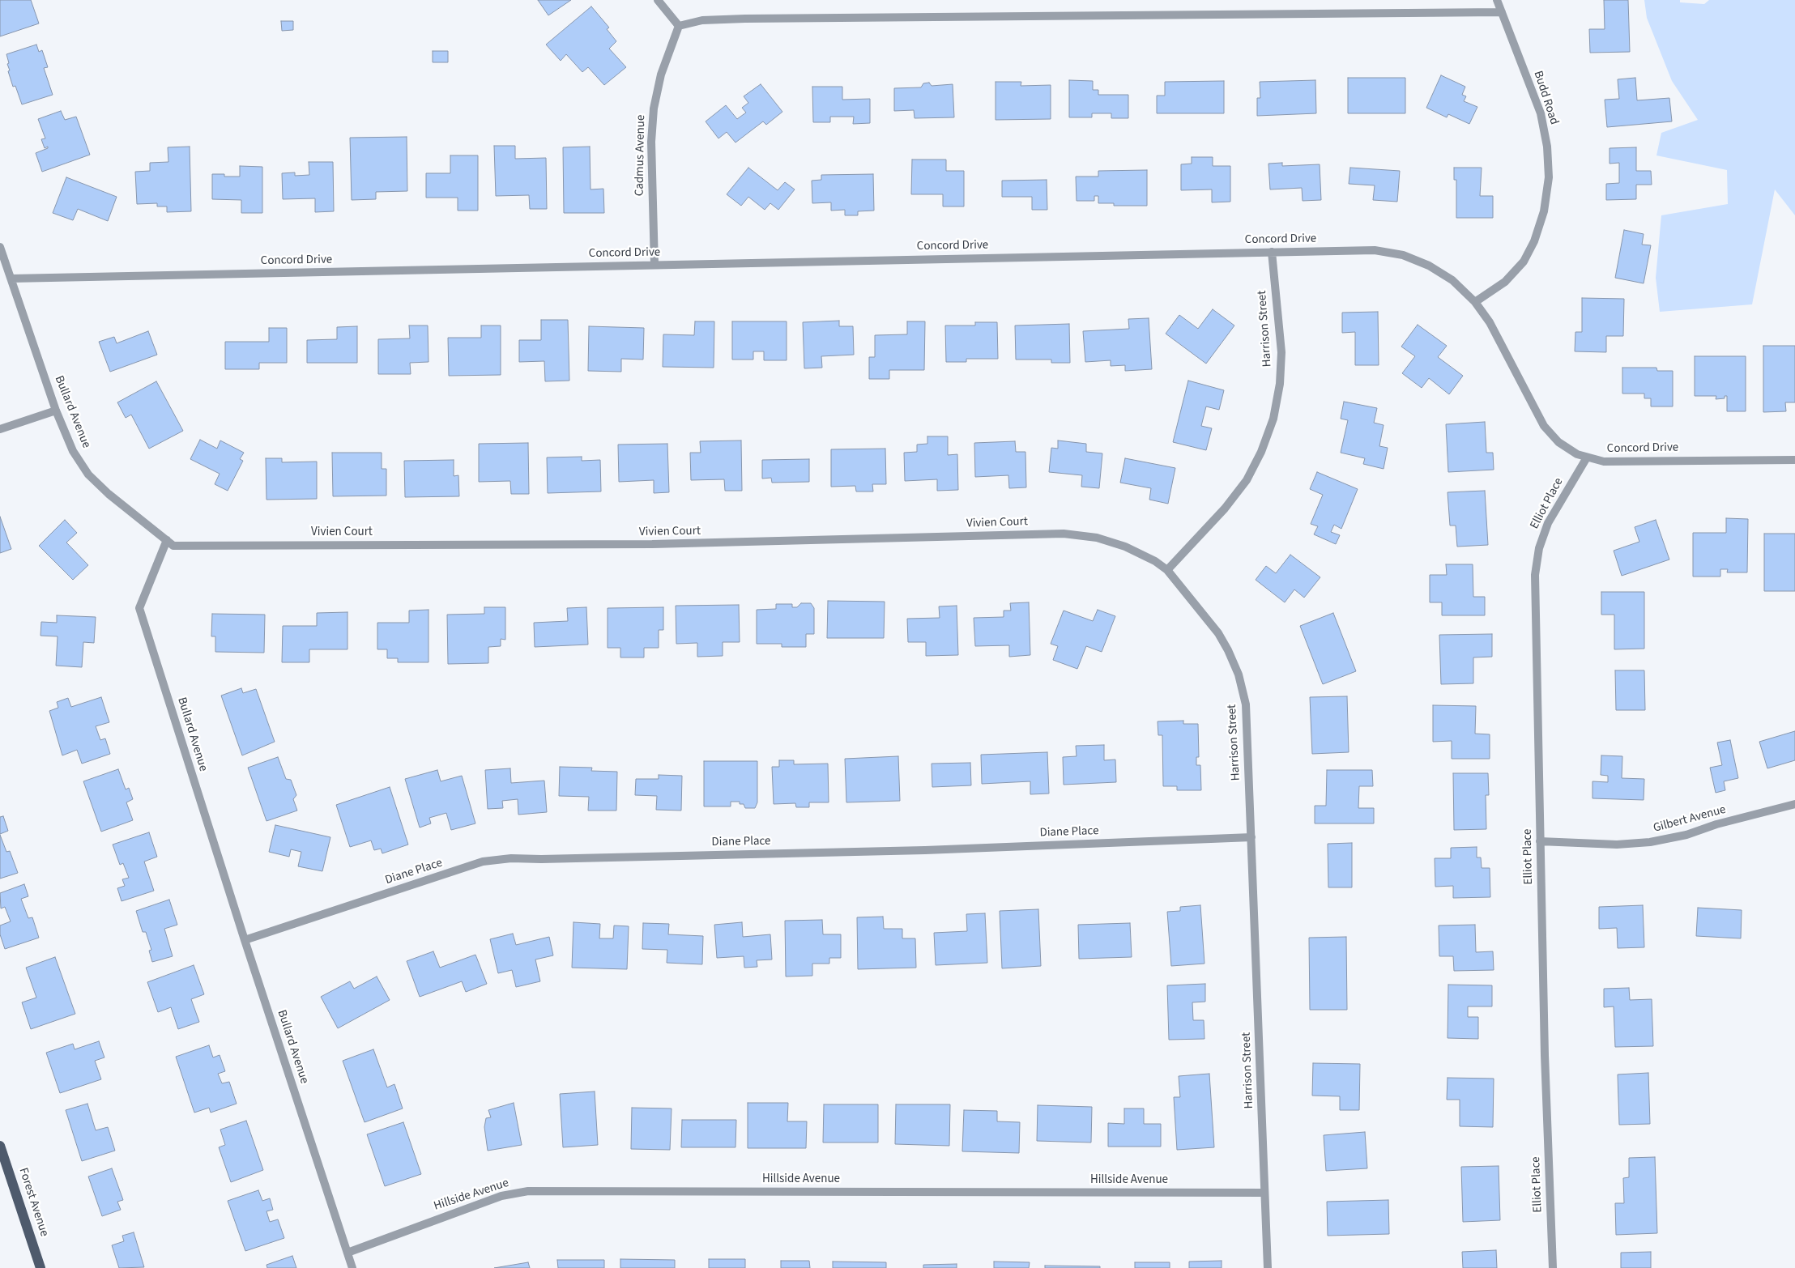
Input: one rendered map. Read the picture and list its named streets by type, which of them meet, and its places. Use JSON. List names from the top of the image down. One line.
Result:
{"streets":{"main road":["Forest Avenue"],"street":["Budd Road","Cadmus Avenue","Concord Drive","Harrison Street","Bullard Avenue","Elliot Place","Vivien Court","Gilbert Avenue","Diane Place","Hillside Avenue"]},"crossings":[["Budd Road","Concord Drive"],["Cadmus Avenue","Concord Drive"],["Concord Drive","Harrison Street"],["Concord Drive","Bullard Avenue"],["Concord Drive","Elliot Place"],["Harrison Street","Vivien Court"],["Harrison Street","Diane Place"],["Harrison Street","Hillside Avenue"],["Bullard Avenue","Vivien Court"],["Bullard Avenue","Diane Place"],["Bullard Avenue","Hillside Avenue"],["Elliot Place","Gilbert Avenue"]]}
